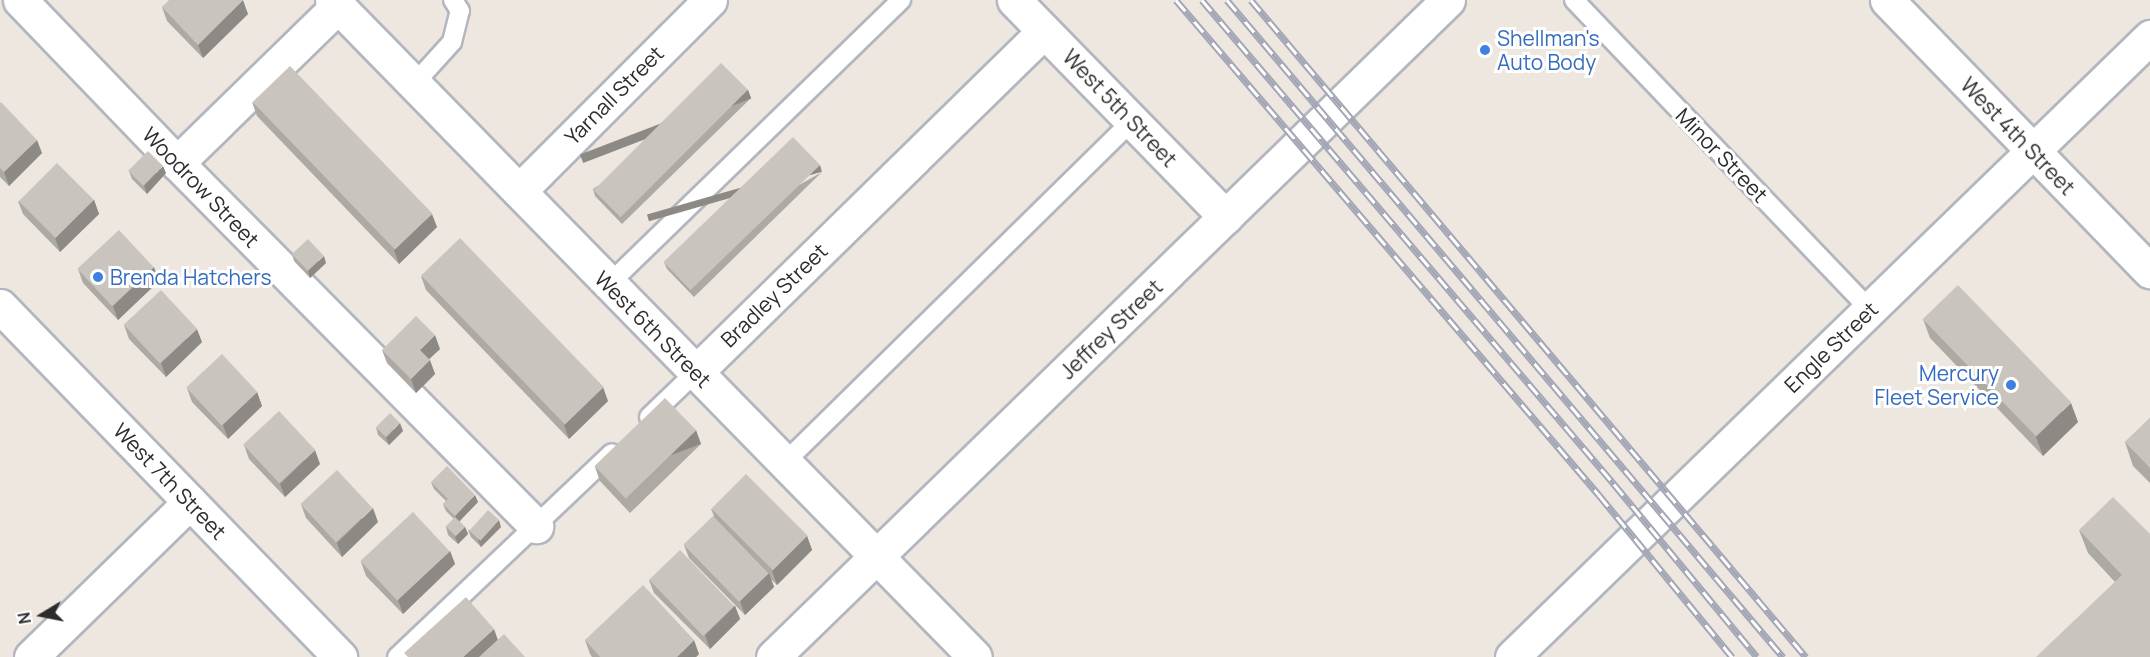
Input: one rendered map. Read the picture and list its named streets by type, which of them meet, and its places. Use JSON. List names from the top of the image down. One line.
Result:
{"streets":{"street":["Yarnall Street","West 5th Street","West 4th Street","Woodrow Street","Bradley Street","West 6th Street","Jeffrey Street","Engle Street","West 7th Street"],"lane":["Minor Street"]},"crossings":[["Yarnall Street","West 6th Street"],["West 5th Street","Bradley Street"],["West 5th Street","Jeffrey Street"],["West 4th Street","Engle Street"],["Minor Street","Engle Street"],["Woodrow Street","Bradley Street"],["Bradley Street","West 6th Street"],["West 6th Street","Jeffrey Street"]],"places":["Shellman's Auto Body","Brenda Hatchers","Mercury Fleet Service"],"north":"left"}
